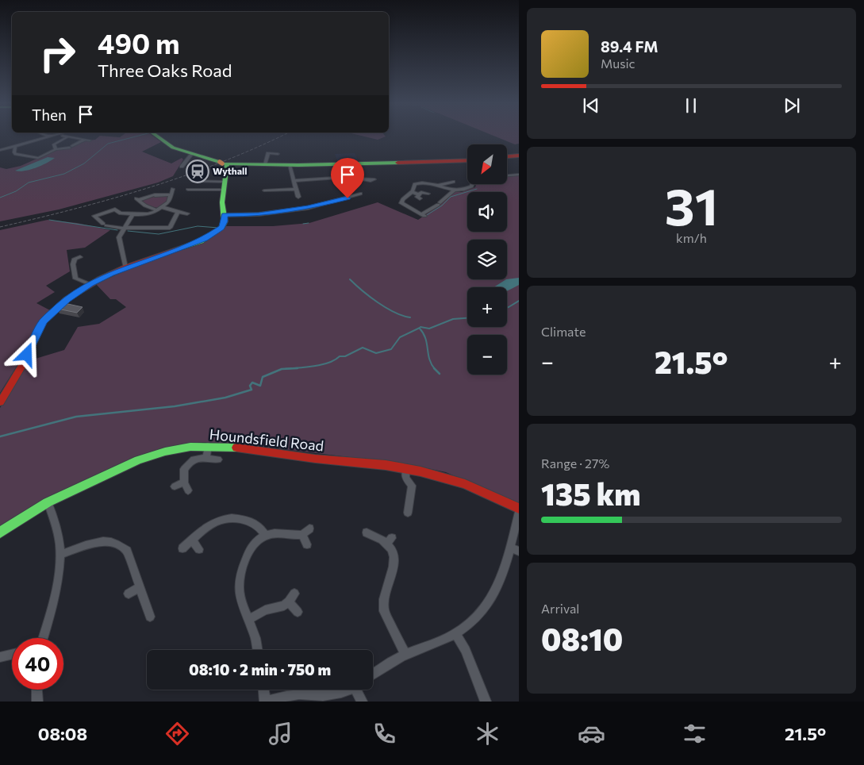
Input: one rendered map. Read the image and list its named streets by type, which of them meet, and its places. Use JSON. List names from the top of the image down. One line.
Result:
{"streets":{"street":["Houndsfield Road"]},"places":{"station":["Wythall"]},"north":"bottom left","page":{"turn":["490 m","Three Oaks Road"],"song":["89.4 FM","Music"],"then":"Then","map_buttons":["+","−"],"tile":[["31","km/h"],"Climate",["Range · 27%","135 km"],["Arrival","08:10"]],"heat":["−","21.5°","+"],"limit":"40","trip":"08:10 · 2 min · 750 m","tabs":["08:08","21.5°"]}}
